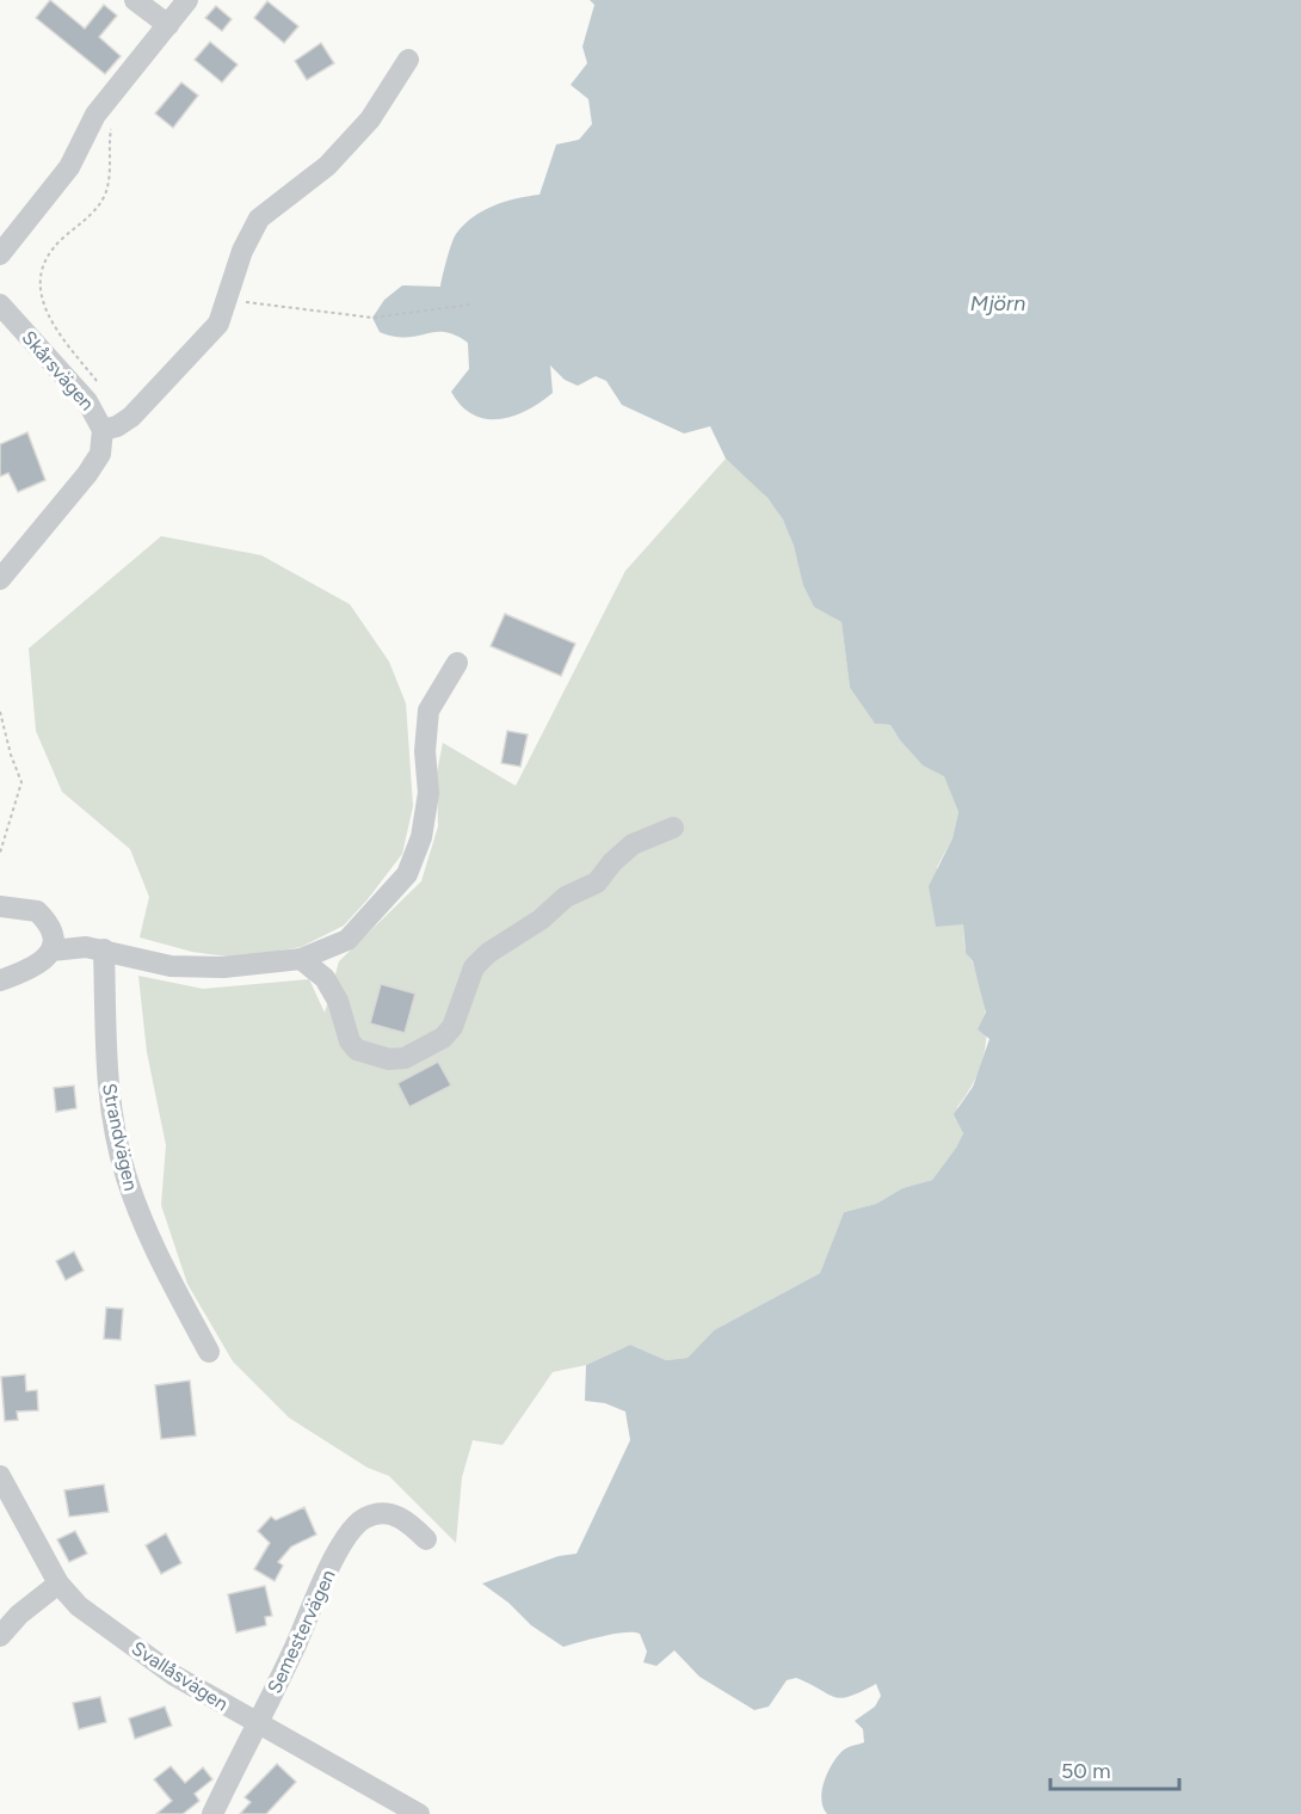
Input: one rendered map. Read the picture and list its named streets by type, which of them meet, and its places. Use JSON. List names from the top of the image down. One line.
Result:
{"streets":{"street":["Skårsvägen","Strandvägen","Semestervägen","Svallåsvägen"]},"crossings":[["Semestervägen","Svallåsvägen"]],"water":["Mjörn"],"scale_bar":"50 m"}
